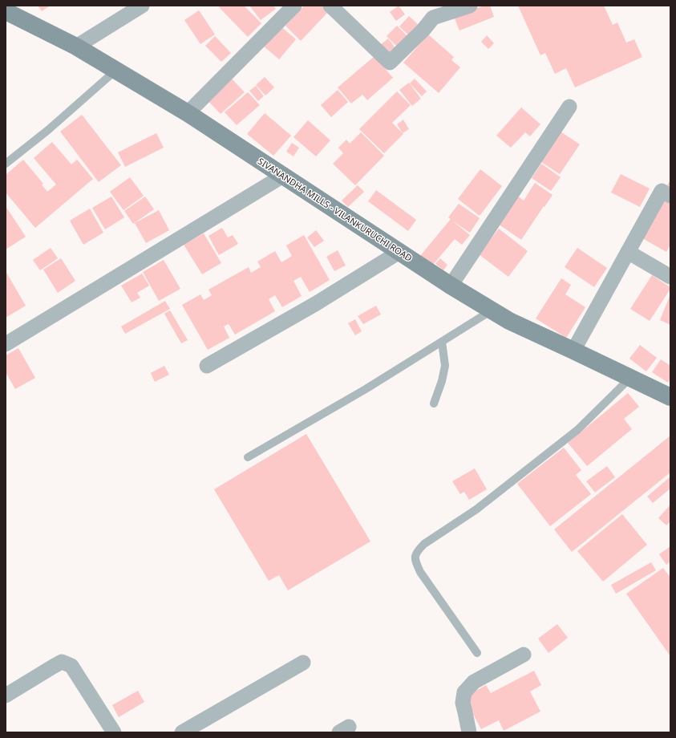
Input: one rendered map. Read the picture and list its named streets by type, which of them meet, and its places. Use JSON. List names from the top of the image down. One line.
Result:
{"streets":{"main road":["SIVANANDHA MILLS - VILANKURUCHI ROAD"]}}
